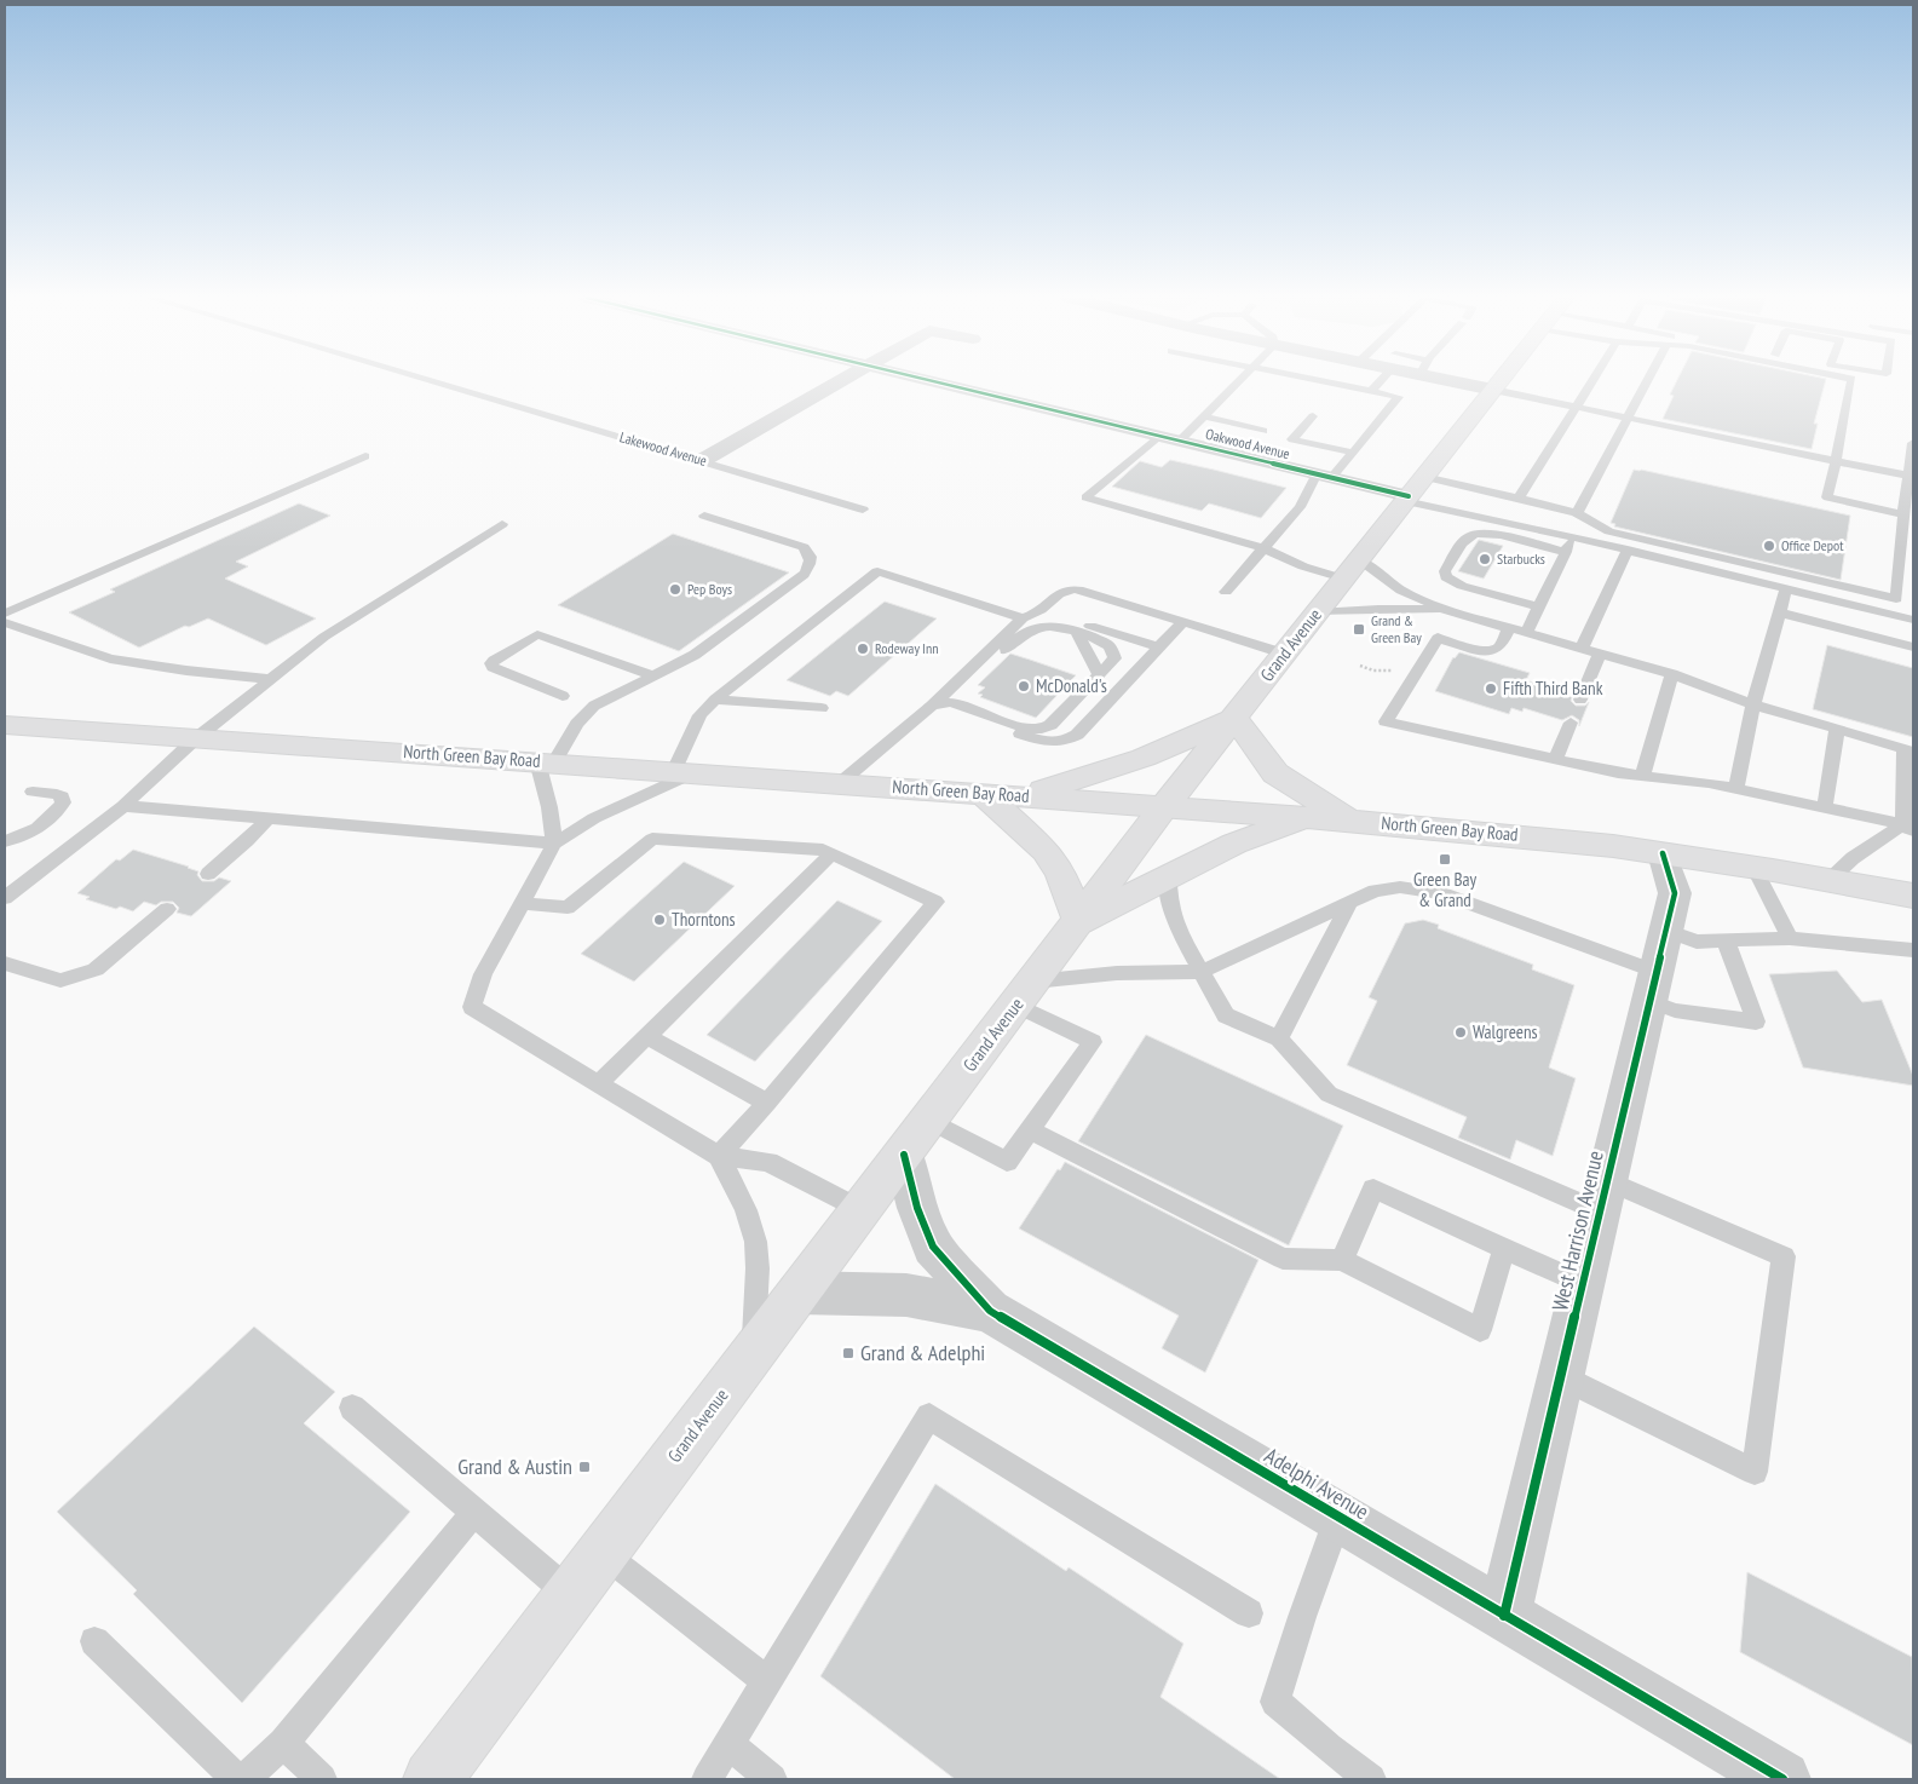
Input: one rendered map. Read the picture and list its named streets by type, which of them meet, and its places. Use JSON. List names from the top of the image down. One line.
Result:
{"streets":{"main road":["Grand Avenue","North Green Bay Road"],"street":["Oakwood Avenue","West Harrison Avenue","Adelphi Avenue"],"lane":["Lakewood Avenue"]},"crossings":[["Oakwood Avenue","Grand Avenue"],["Grand Avenue","North Green Bay Road"],["Grand Avenue","Adelphi Avenue"],["North Green Bay Road","West Harrison Avenue"],["West Harrison Avenue","Adelphi Avenue"]],"places":{"other":["Office Depot","Starbucks","Pep Boys","Rodeway Inn","McDonald's","Fifth Third Bank","Thorntons","Walgreens"],"transit":["Grand & Green Bay","Green Bay & Grand","Grand & Adelphi","Grand & Austin"]}}
